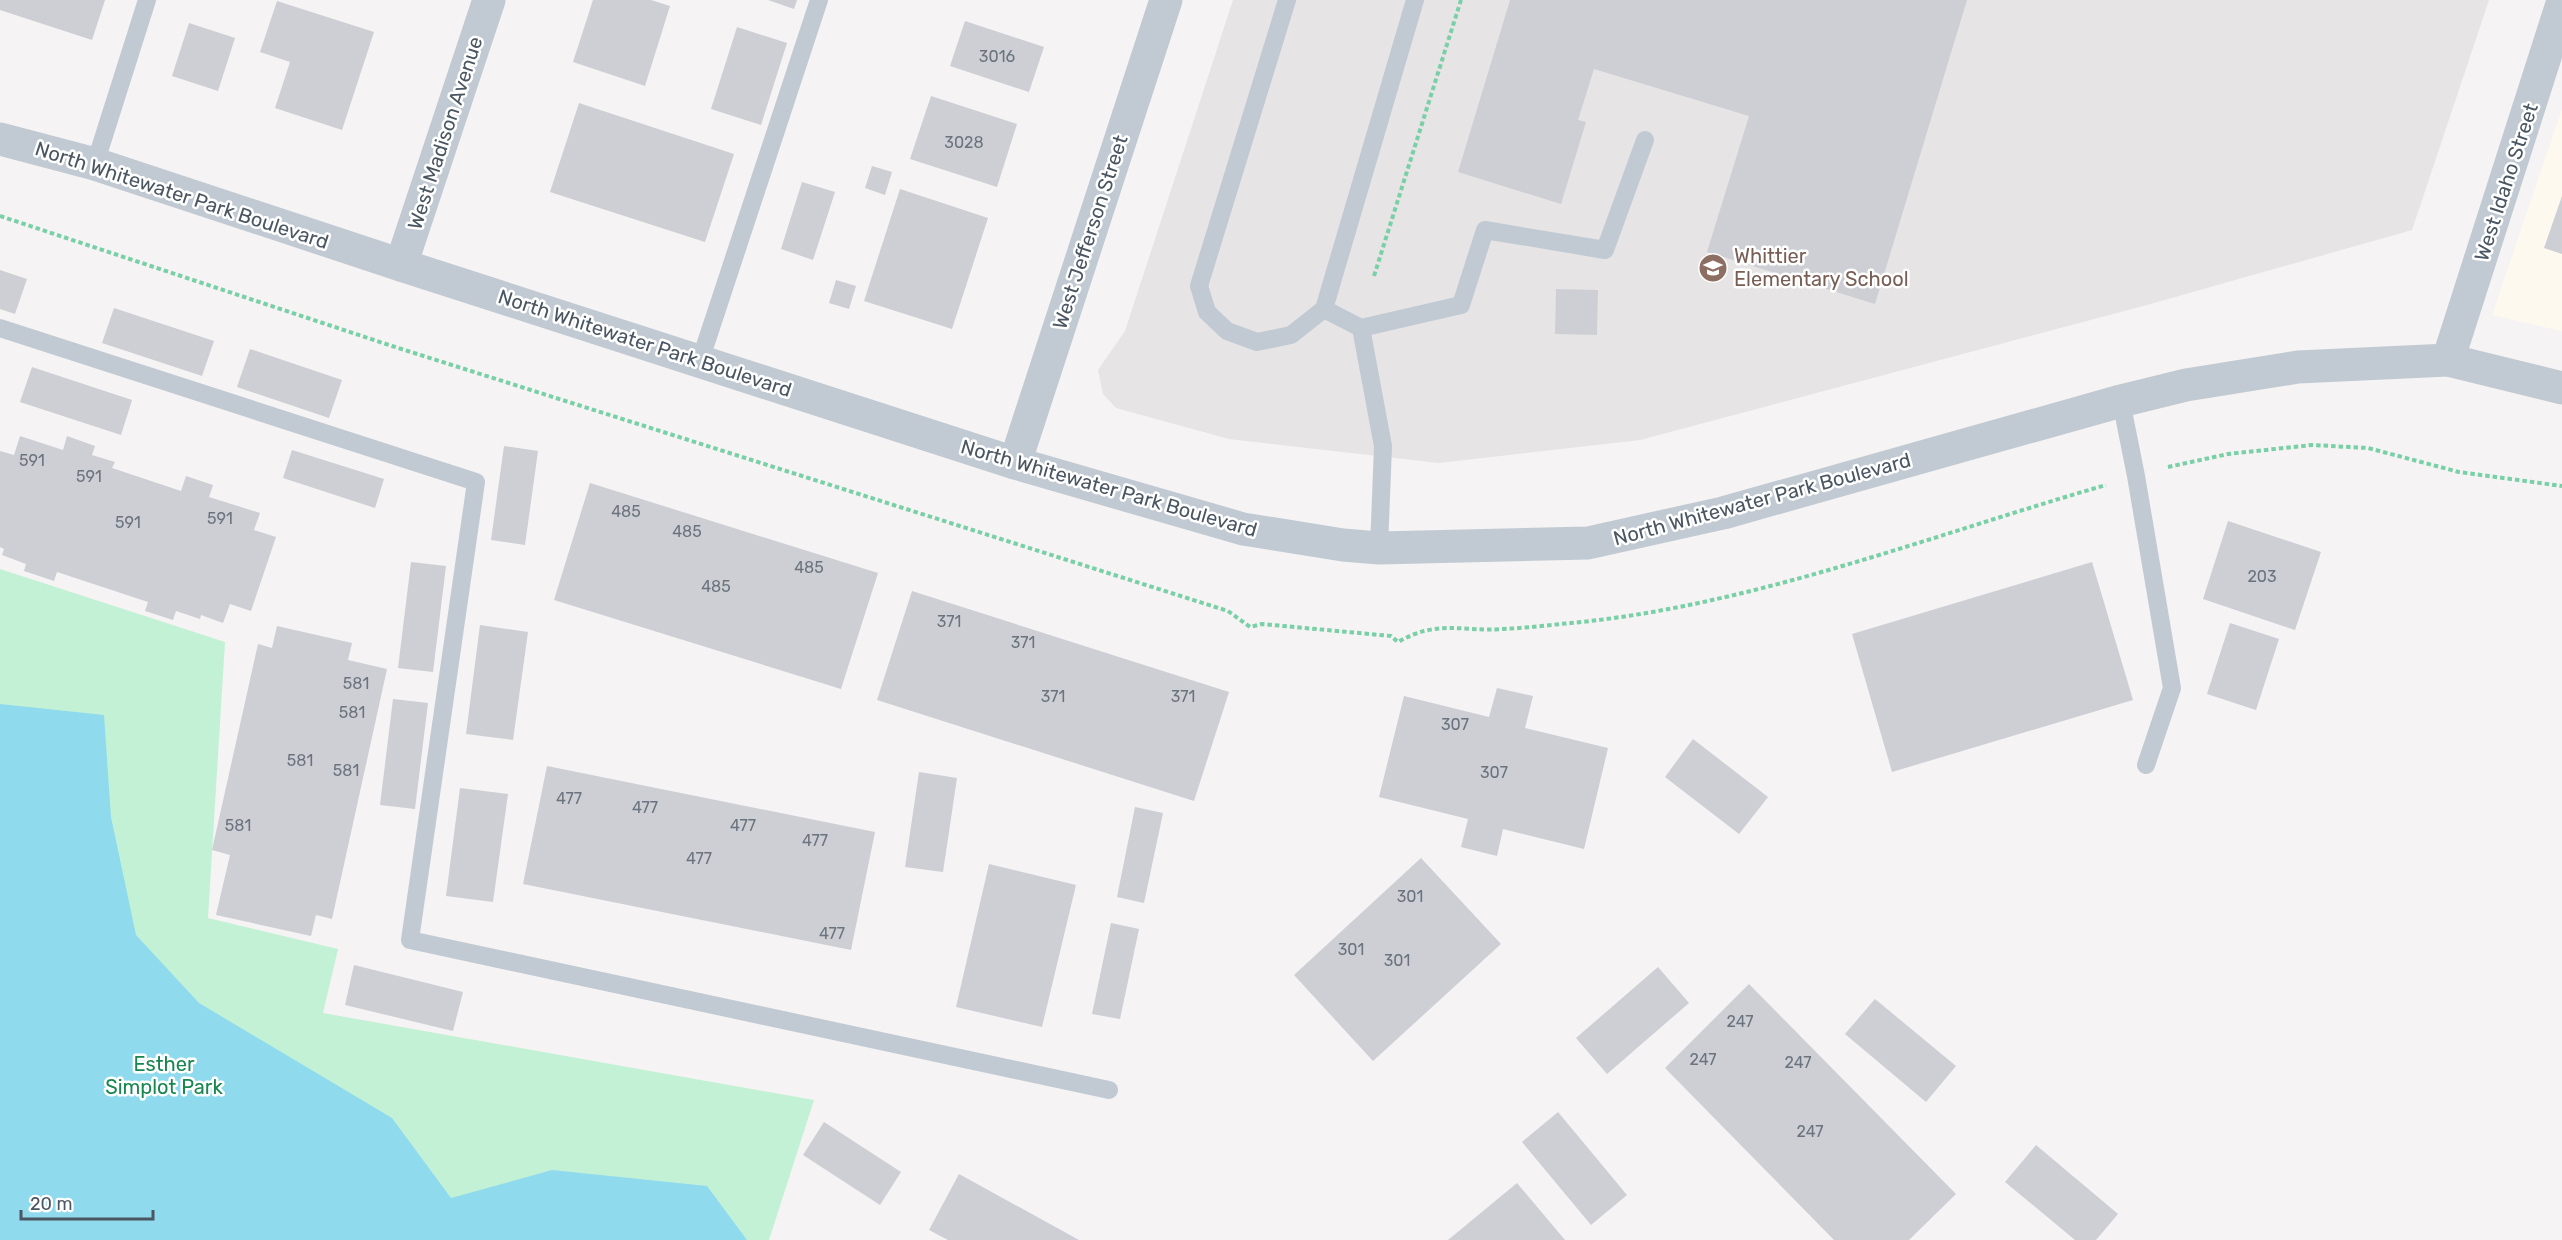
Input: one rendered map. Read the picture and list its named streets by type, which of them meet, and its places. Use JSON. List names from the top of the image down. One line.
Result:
{"streets":{"street":["West Madison Avenue","West Idaho Street","North Whitewater Park Boulevard","West Jefferson Street"]},"crossings":[["West Madison Avenue","North Whitewater Park Boulevard"],["West Idaho Street","North Whitewater Park Boulevard"],["North Whitewater Park Boulevard","West Jefferson Street"]],"parks":["Esther Simplot Park"],"places":{"school or university":["Whittier Elementary School"]},"house_numbers":["3016","3028","591","591","485","591","591","485","485","203","485","371","371","581","371","371","581","307","581","581","307","477","477","581","477","477","477","301","477","301","301","247","247","247","247"],"scale_bar":"20 m"}
